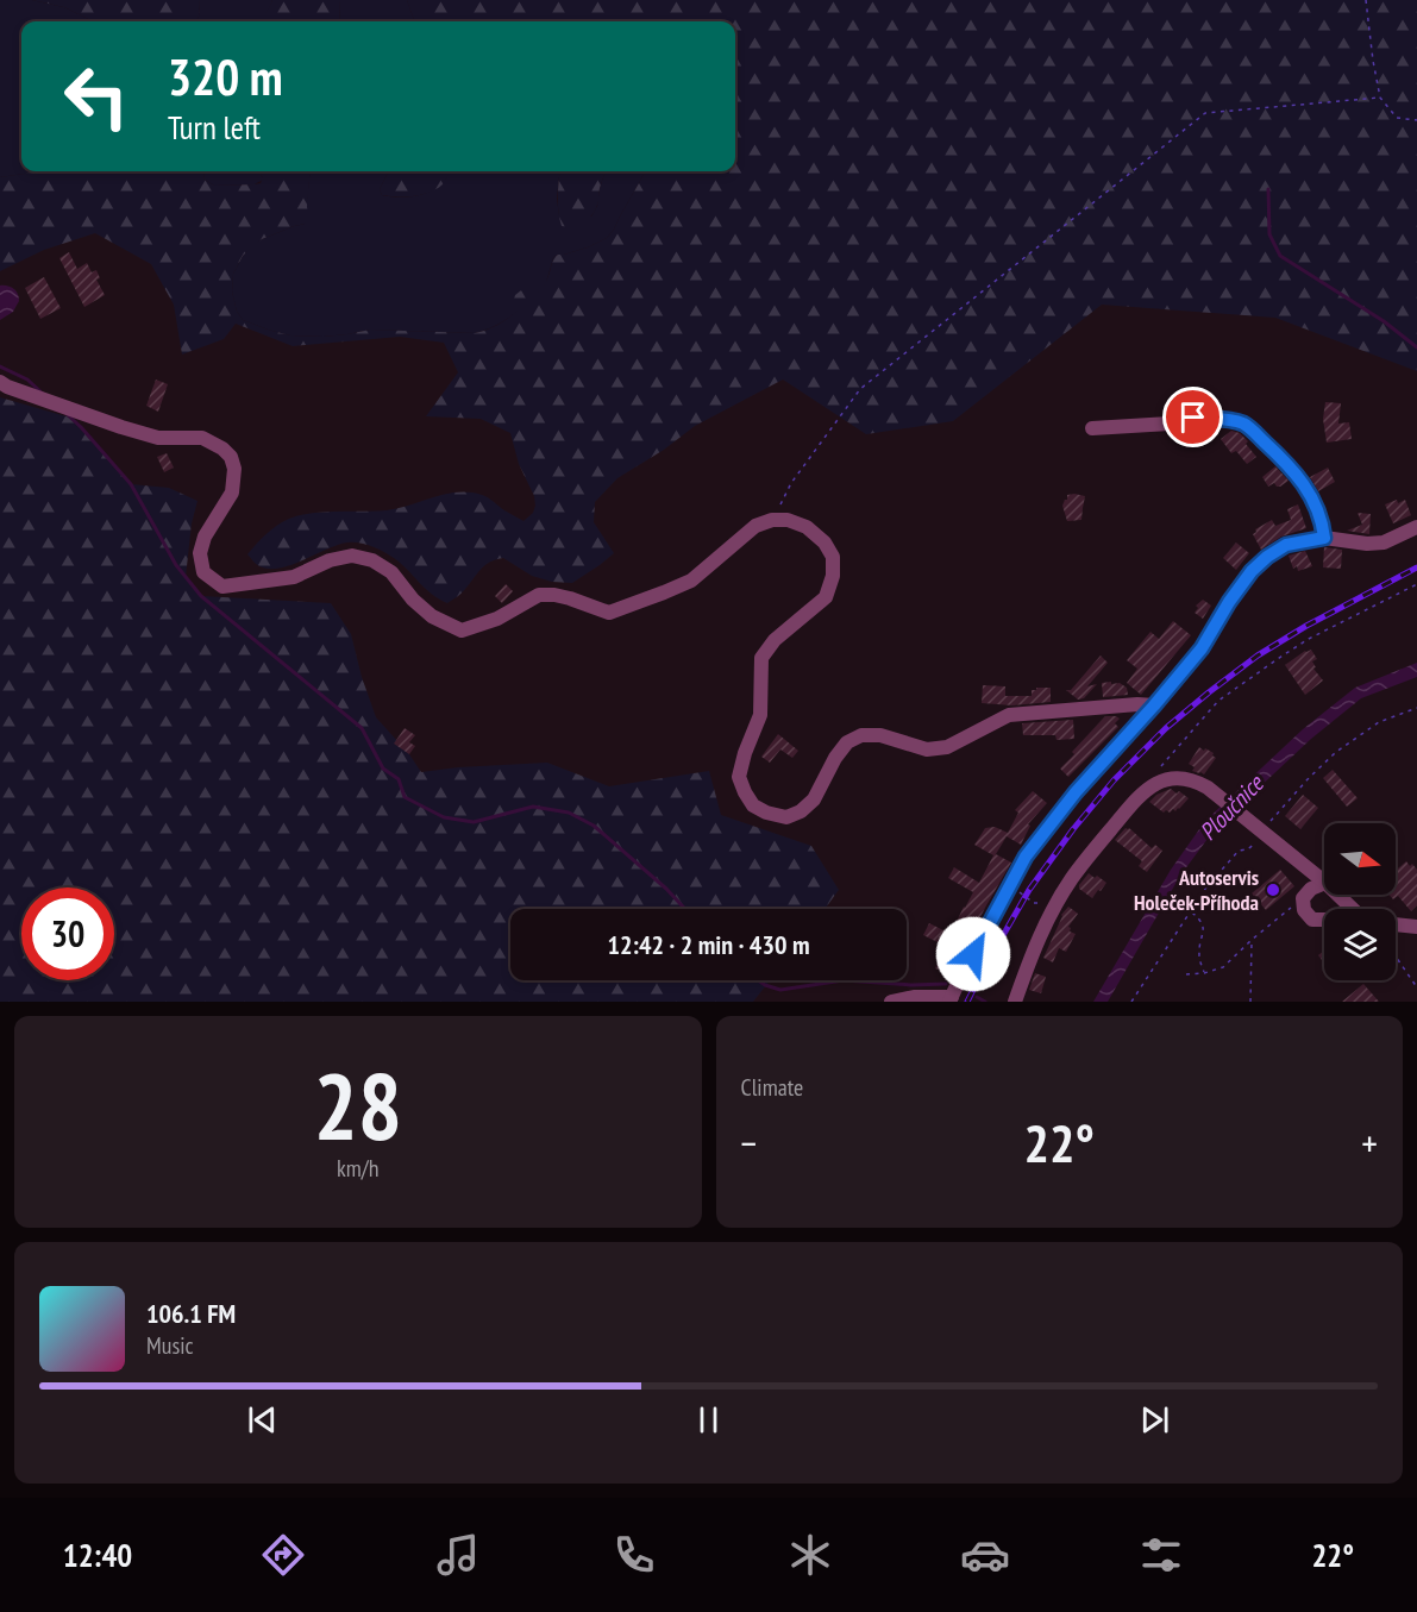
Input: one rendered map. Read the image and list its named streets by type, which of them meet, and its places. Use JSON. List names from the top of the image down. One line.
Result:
{"water":["Ploučnice"],"places":["Autoservis Holeček-Příhoda"],"north":"right","page":{"turn":["320 m","Turn left"],"limit":"30","trip":"12:42 · 2 min · 430 m","tile":[["28","km/h"],"Climate"],"heat":["−","22°","+"],"song":["106.1 FM","Music"],"tabs":["12:40","22°"]}}
